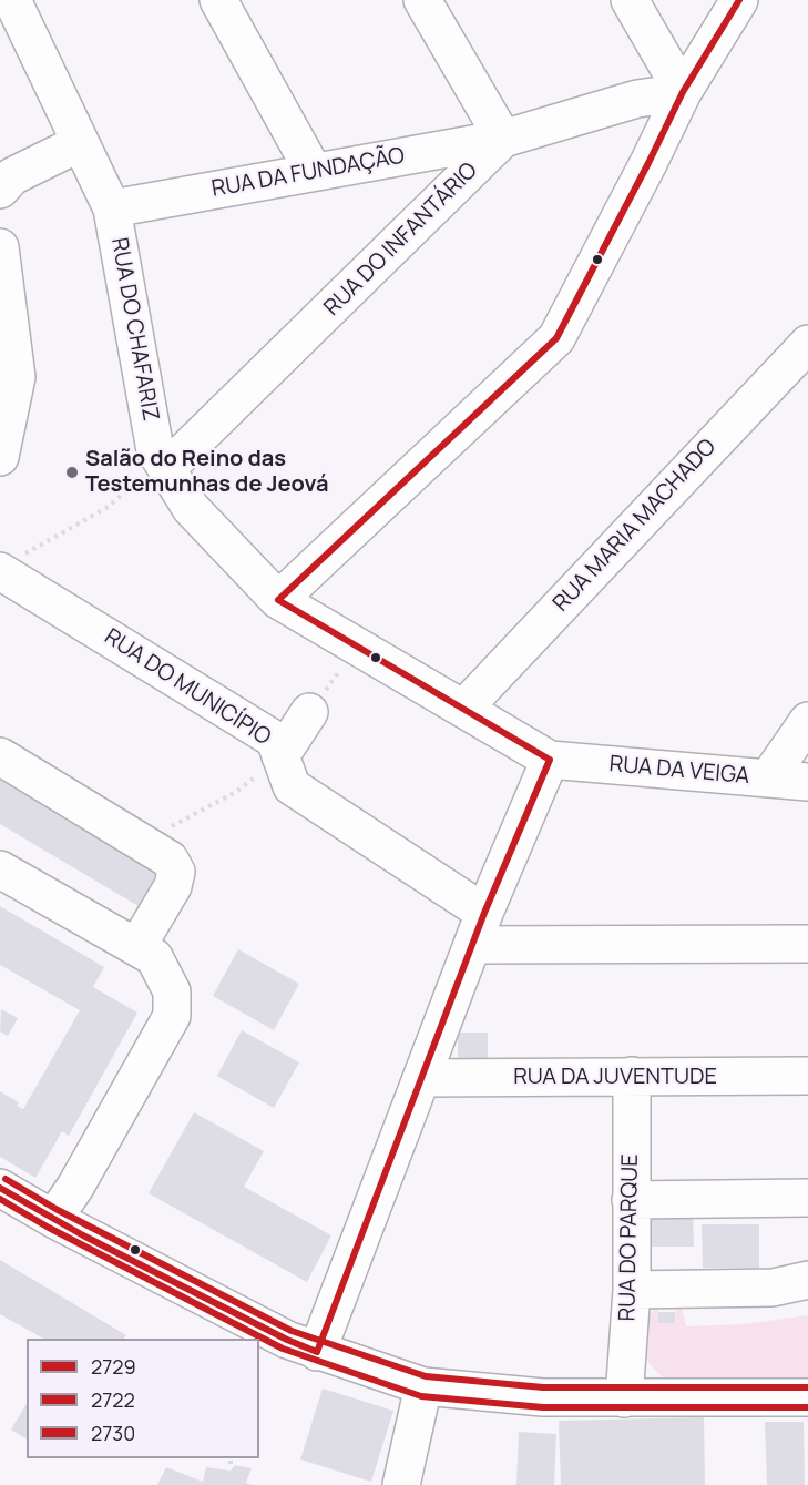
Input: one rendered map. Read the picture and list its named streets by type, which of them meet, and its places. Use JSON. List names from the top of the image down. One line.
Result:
{"streets":{"street":["RUA DA FUNDAÇÃO","RUA DO INFANTÁRIO","RUA DO CHAFARIZ","RUA MARIA MACHADO","RUA DO MUNICÍPIO","RUA DA VEIGA","RUA DA JUVENTUDE","RUA DO PARQUE"]},"crossings":[["RUA DA FUNDAÇÃO","RUA DO INFANTÁRIO"],["RUA DA FUNDAÇÃO","RUA DO CHAFARIZ"],["RUA DO INFANTÁRIO","RUA DO CHAFARIZ"],["RUA DO CHAFARIZ","RUA MARIA MACHADO"],["RUA DO CHAFARIZ","RUA DA VEIGA"],["RUA DA JUVENTUDE","RUA DO PARQUE"]],"places":["Salão do Reino das Testemunhas de Jeová"],"lines":["transit line 2729","transit line 2730","transit line 2722"],"legend":["2729","2722","2730"]}
